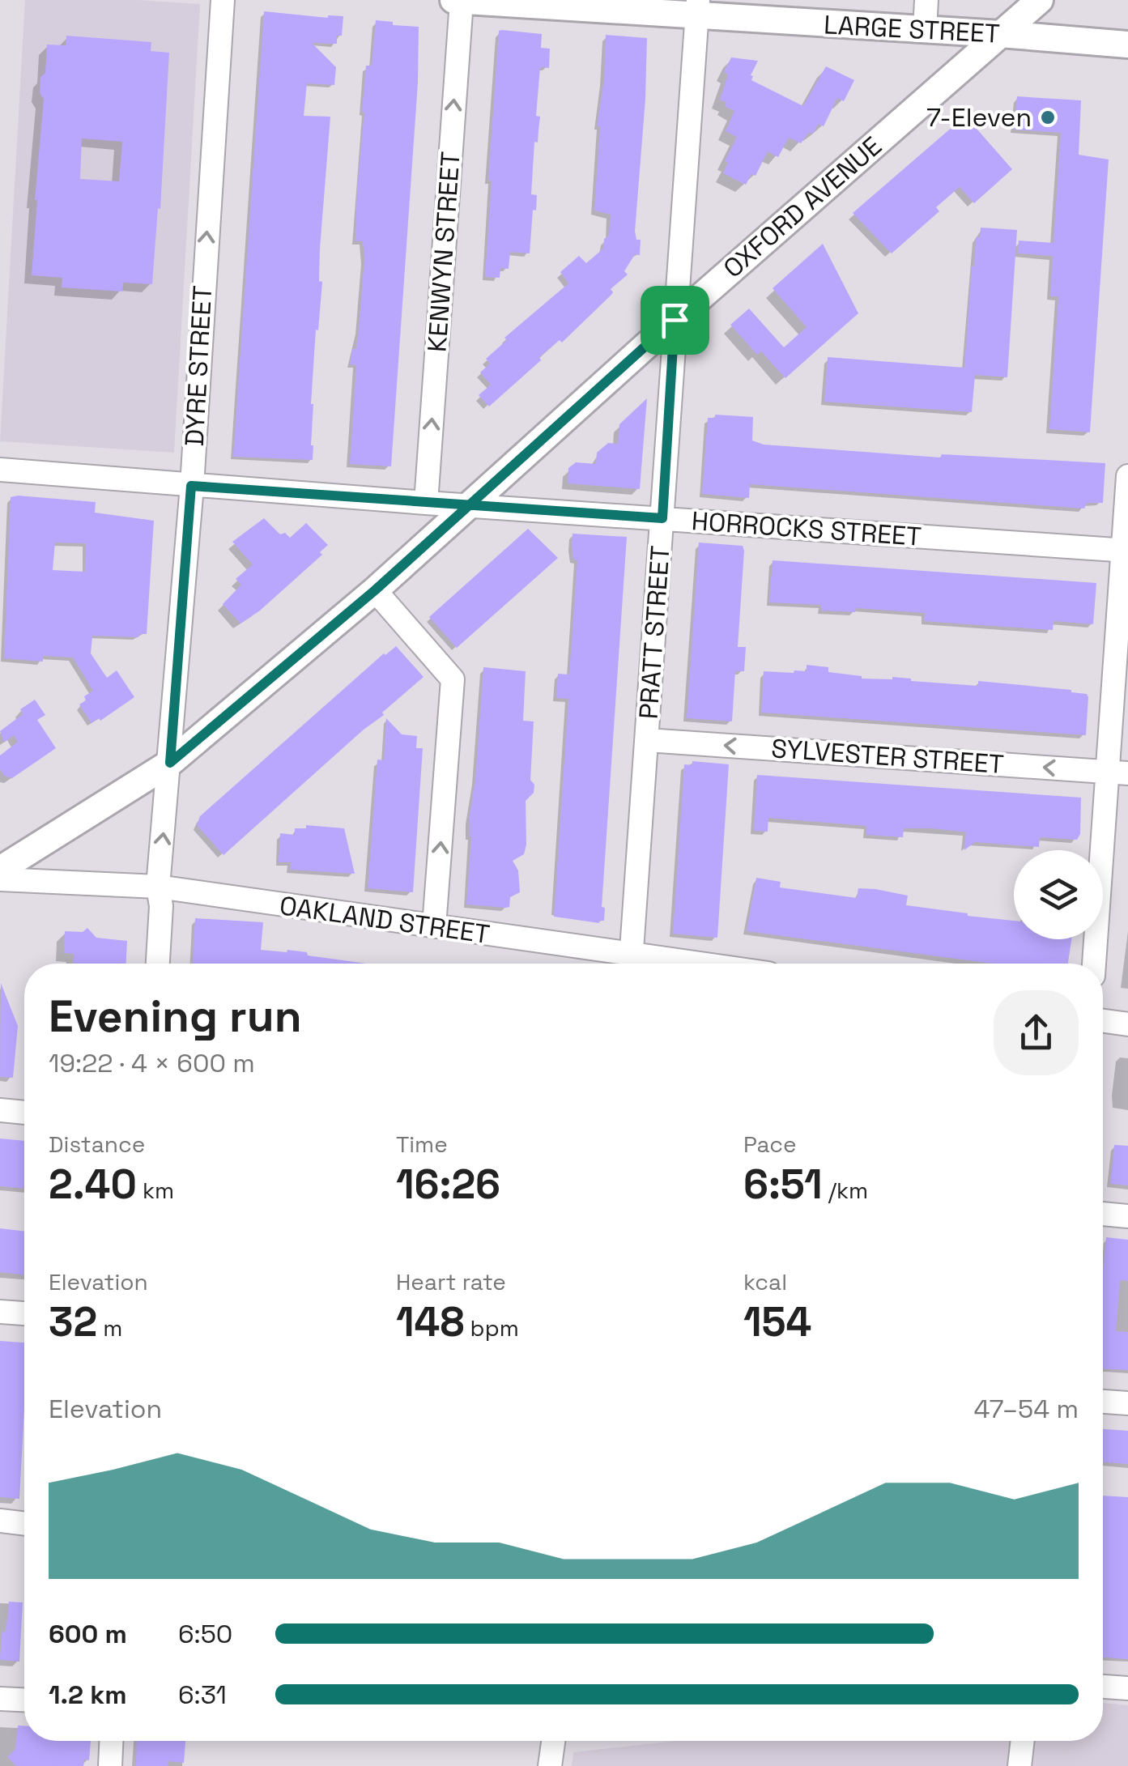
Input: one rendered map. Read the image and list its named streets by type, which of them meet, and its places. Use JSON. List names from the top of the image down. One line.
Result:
{"streets":{"street":["LARGE STREET","OXFORD AVENUE","KENWYN STREET","DYRE STREET","HORROCKS STREET","PRATT STREET","SYLVESTER STREET","OAKLAND STREET"]},"crossings":[["LARGE STREET","OXFORD AVENUE"],["LARGE STREET","KENWYN STREET"],["LARGE STREET","PRATT STREET"],["OXFORD AVENUE","DYRE STREET"],["OXFORD AVENUE","HORROCKS STREET"],["OXFORD AVENUE","PRATT STREET"],["KENWYN STREET","HORROCKS STREET"],["DYRE STREET","HORROCKS STREET"],["DYRE STREET","OAKLAND STREET"],["HORROCKS STREET","PRATT STREET"],["PRATT STREET","SYLVESTER STREET"],["PRATT STREET","OAKLAND STREET"]],"one_way":["KENWYN STREET","DYRE STREET","SYLVESTER STREET"],"places":["7-Eleven"],"page":{"heading":["Evening run","19:22 · 4 × 600 m"],"stats":[["Distance","2.40 km"],["Time","16:26"],["Pace","6:51 /km"],["Elevation","32 m"],["Heart rate","148 bpm"],["kcal","154"]],"chart":["Elevation","47–54 m"],"list":[{"name":"600 m","note":"6:50"},{"name":"1.2 km","note":"6:31"}]}}
